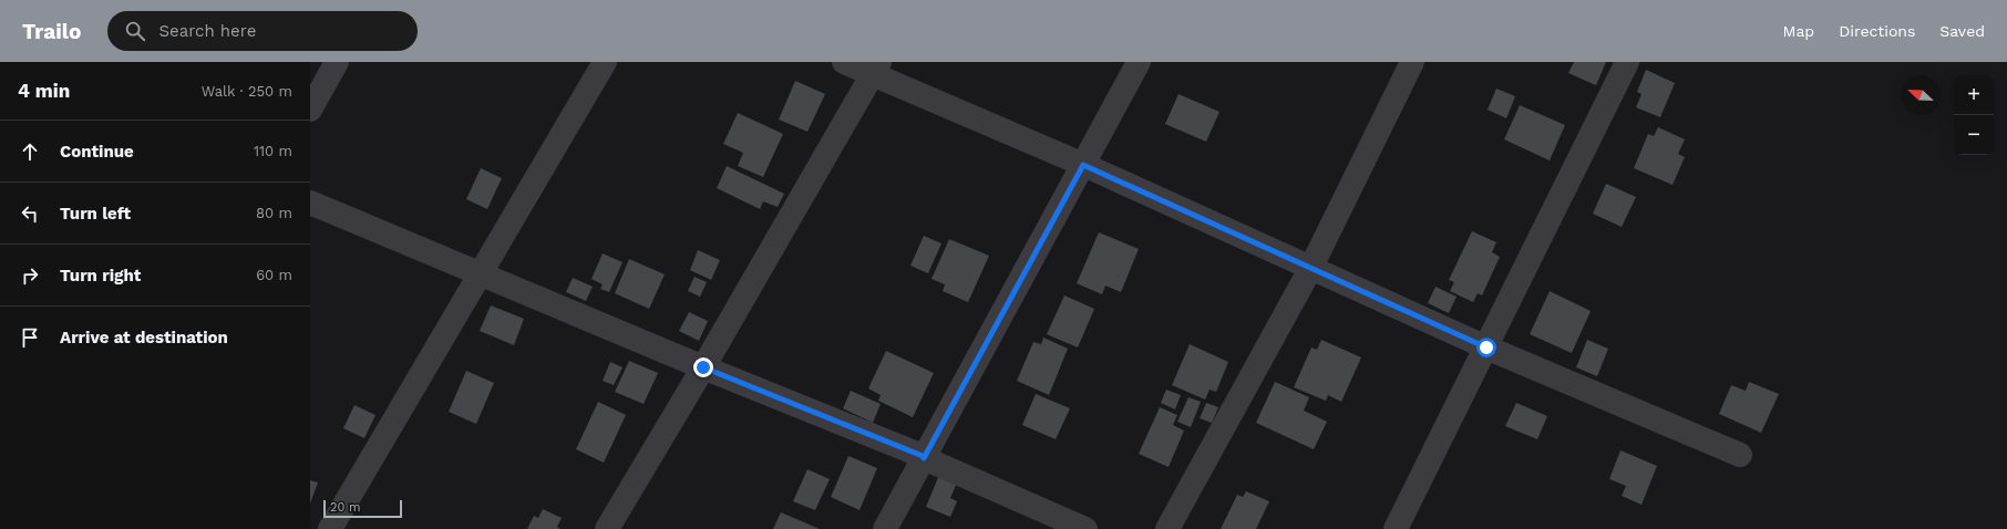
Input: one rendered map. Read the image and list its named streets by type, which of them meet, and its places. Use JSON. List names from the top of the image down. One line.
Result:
{"scale_bar":"20 m","north":"top left","page":{"header":"Trailo","search":"Search here","nav":["Map","Directions","Saved"],"heading":["4 min","Walk · 250 m"],"map_buttons":["+","−"],"list":[["Continue","110 m"],["Turn left","80 m"],["Turn right","60 m"],"Arrive at destination"],"scale":"20 m"}}
